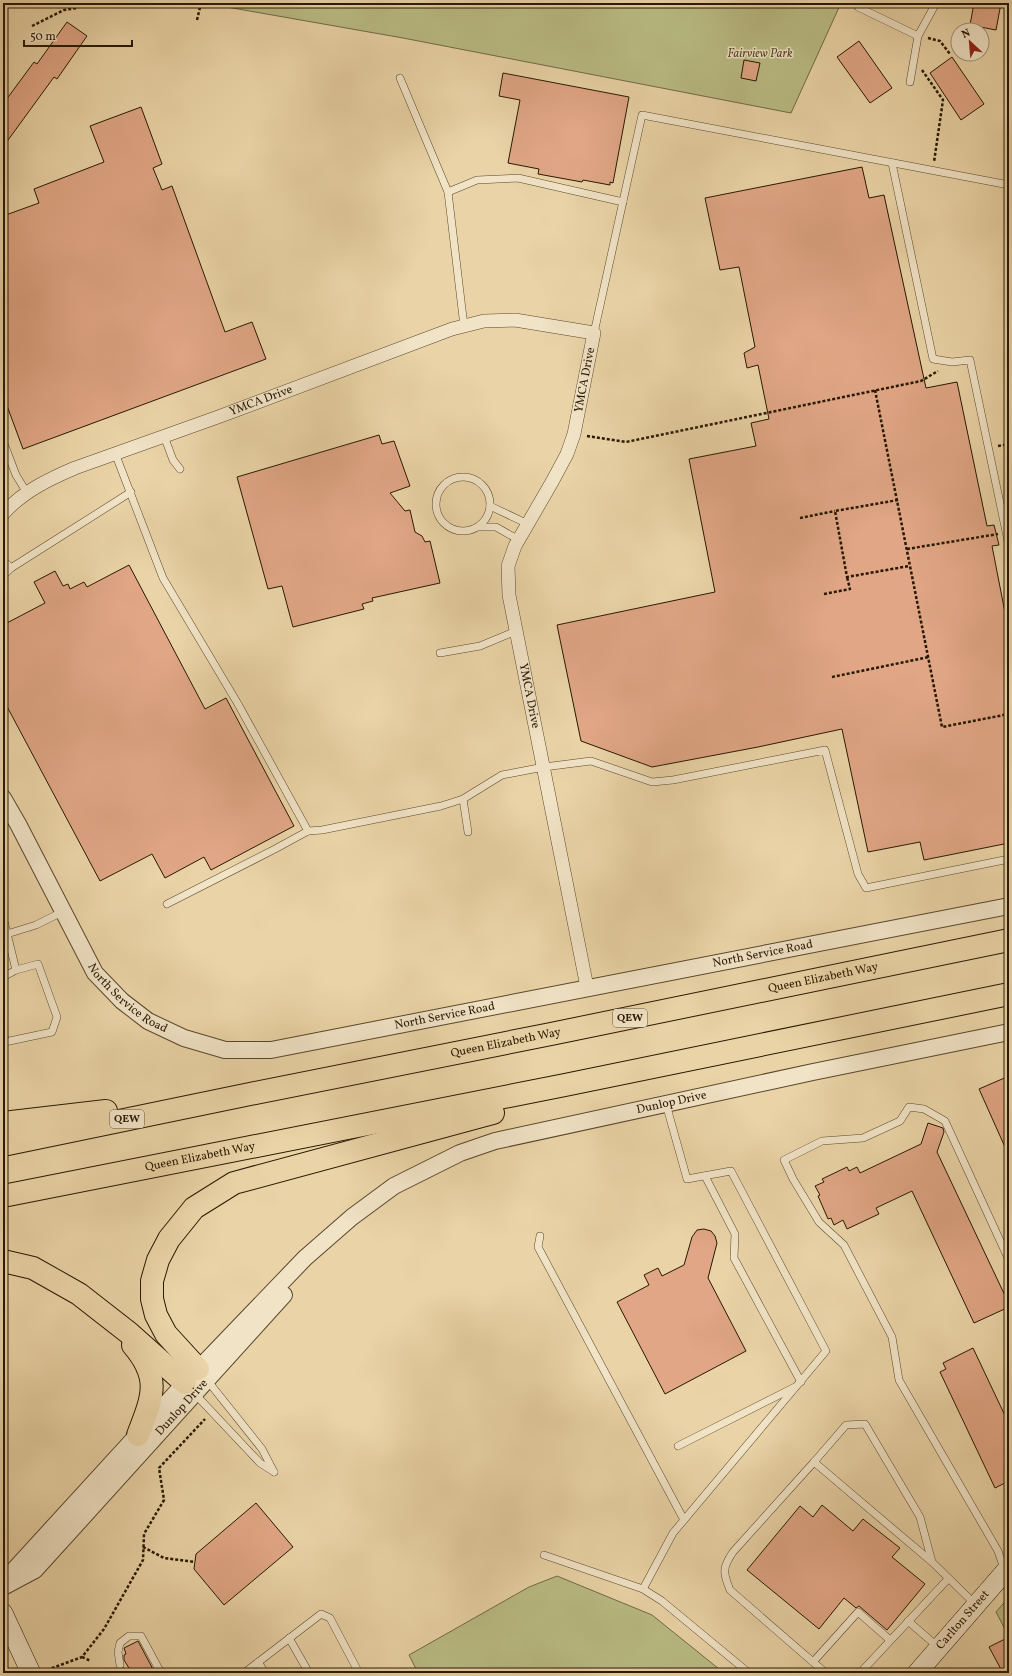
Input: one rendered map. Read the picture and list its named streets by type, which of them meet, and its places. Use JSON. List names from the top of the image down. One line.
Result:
{"streets":{"highway":["Queen Elizabeth Way","QEW"],"main road":["Carlton Street"],"street":["YMCA Drive","North Service Road","Dunlop Drive"]},"crossings":[["YMCA Drive","North Service Road"]],"parks":["Fairview Park"],"scale_bar":"50 m","north":"top left"}
